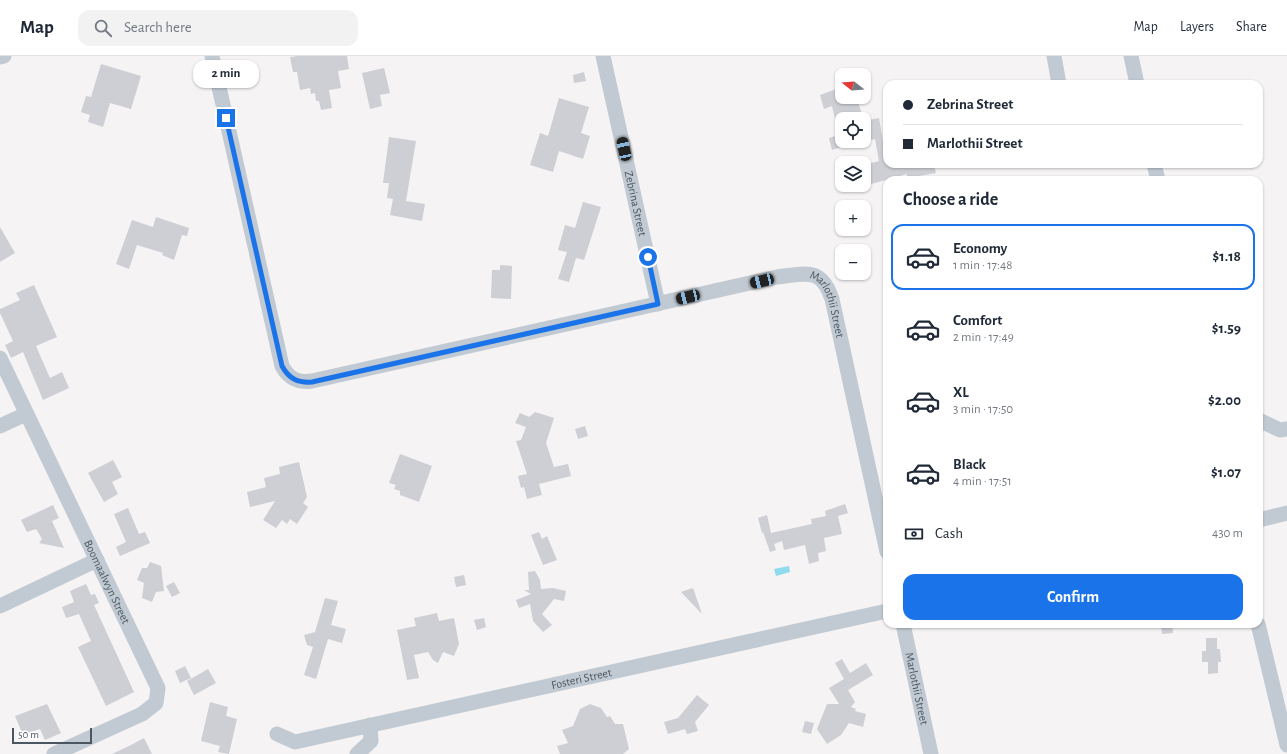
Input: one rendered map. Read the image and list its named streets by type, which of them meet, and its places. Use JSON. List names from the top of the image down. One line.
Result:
{"streets":{"street":["Zebrina Street","Marlothii Street","Boomaalwyn Street","Fosteri Street"]},"crossings":[["Zebrina Street","Marlothii Street"]],"scale_bar":"50 m","north":"left","page":{"header":"Map","search":"Search here","nav":["Map","Layers","Share"],"bubble":"2 min","map_buttons":["+","−"],"banner":["Zebrina Street","Marlothii Street"],"heading":"Choose a ride","list":[{"name":"Economy","note":"1 min · 17:48","value":"$1.18"},{"name":"Comfort","note":"2 min · 17:49","value":"$1.59"},{"name":"XL","note":"3 min · 17:50","value":"$2.00"},{"name":"Black","note":"4 min · 17:51","value":"$1.07"}],"pay":["Cash","430 m"],"buttons":"Confirm","scale":"50 m"}}
